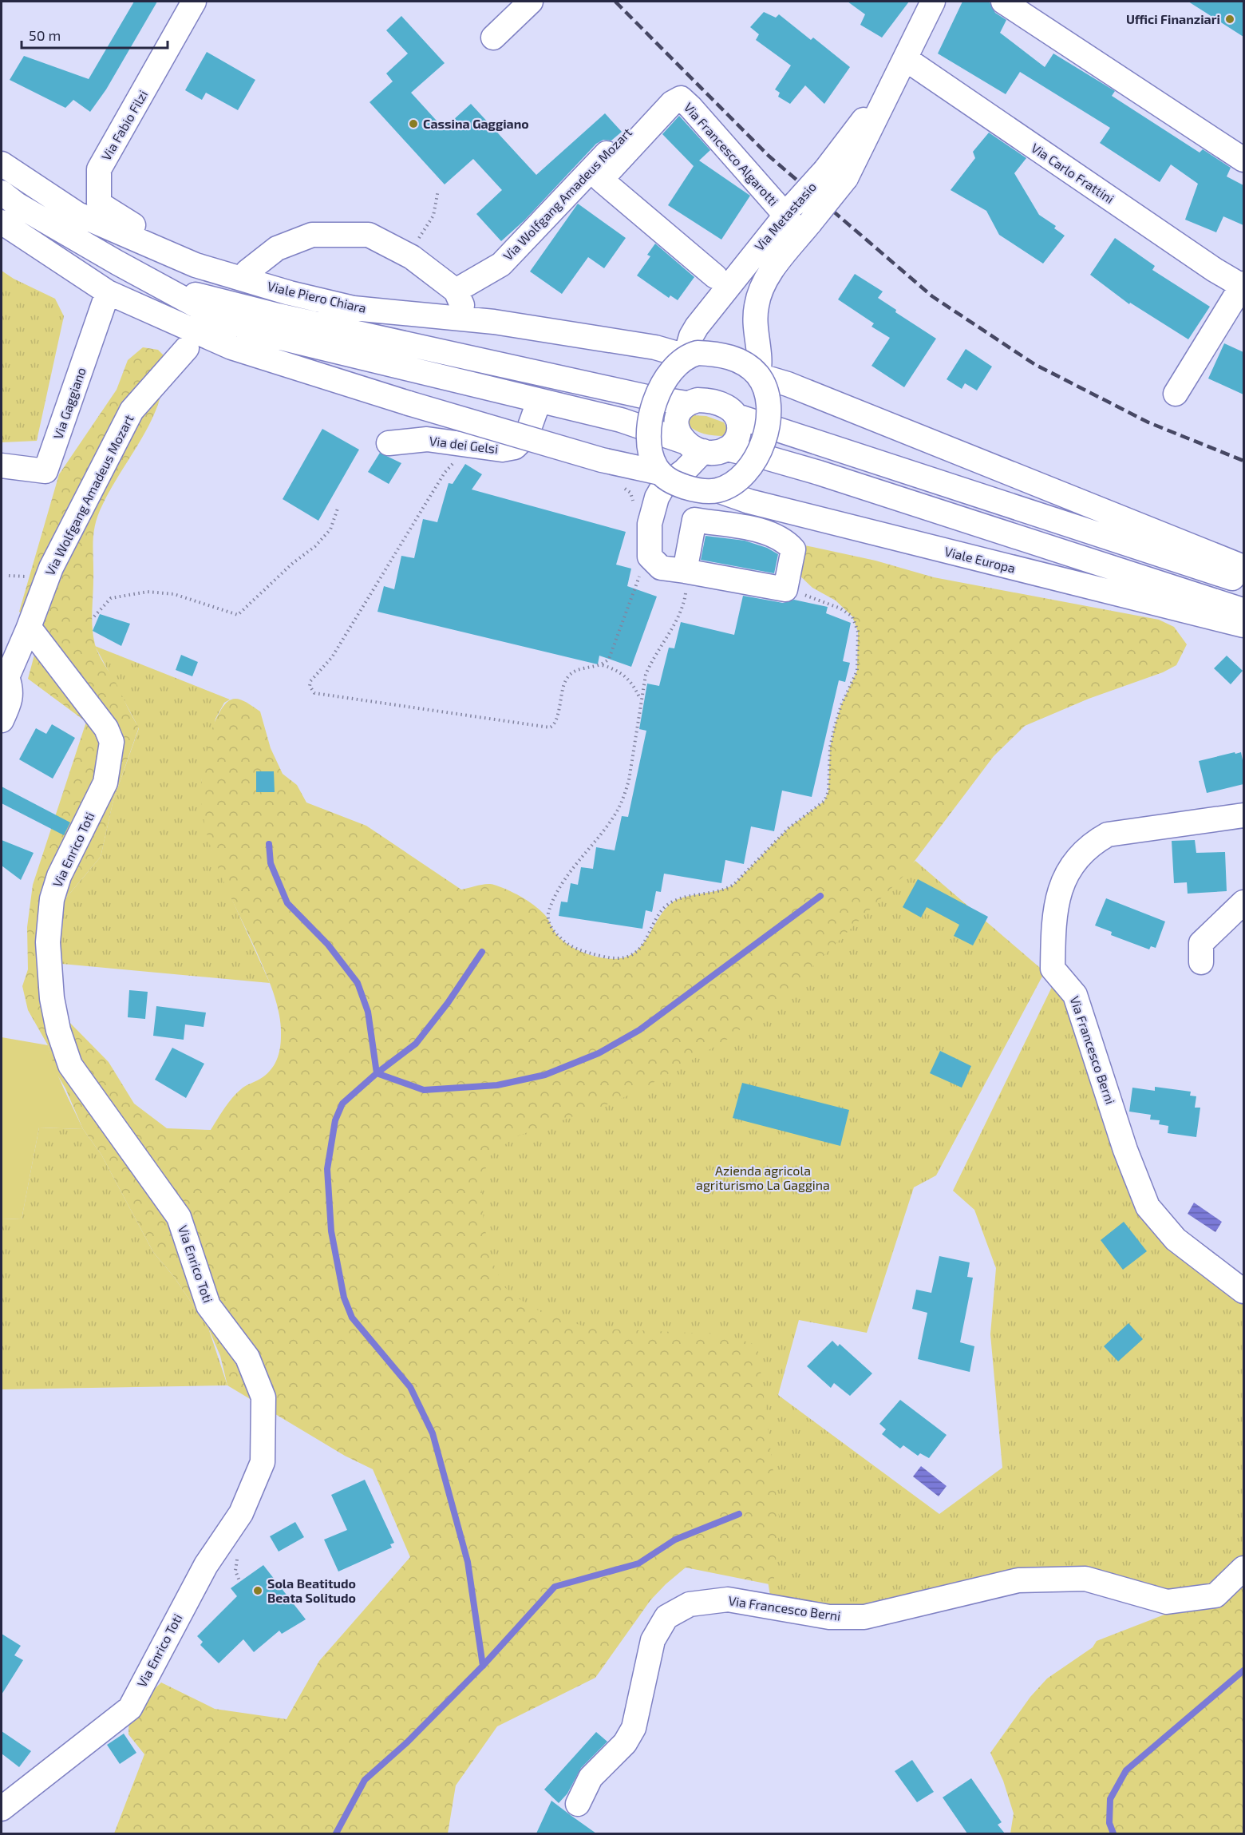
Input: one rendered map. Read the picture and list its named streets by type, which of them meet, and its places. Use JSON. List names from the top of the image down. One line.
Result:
{"streets":{"street":["Via Fabio Filzi","Via Francesco Algarotti","Via Carlo Frattini","Via Wolfgang Amadeus Mozart","Via Metastasio","Viale Piero Chiara","Via Gaggiano","Via dei Gelsi","Viale Europa","Via Enrico Toti","Via Francesco Berni"]},"crossings":[["Via Fabio Filzi","Viale Piero Chiara"],["Via Francesco Algarotti","Via Metastasio"],["Via Carlo Frattini","Via Metastasio"],["Via Wolfgang Amadeus Mozart","Via Enrico Toti"],["Via Metastasio","Viale Piero Chiara"],["Via Metastasio","Viale Europa"],["Viale Piero Chiara","Via dei Gelsi"],["Viale Piero Chiara","Viale Europa"]],"parks":["Azienda agricola agriturismo La Gaggina"],"places":["Uffici Finanziari","Cassina Gaggiano","Sola Beatitudo Beata Solitudo"],"scale_bar":"50 m"}
